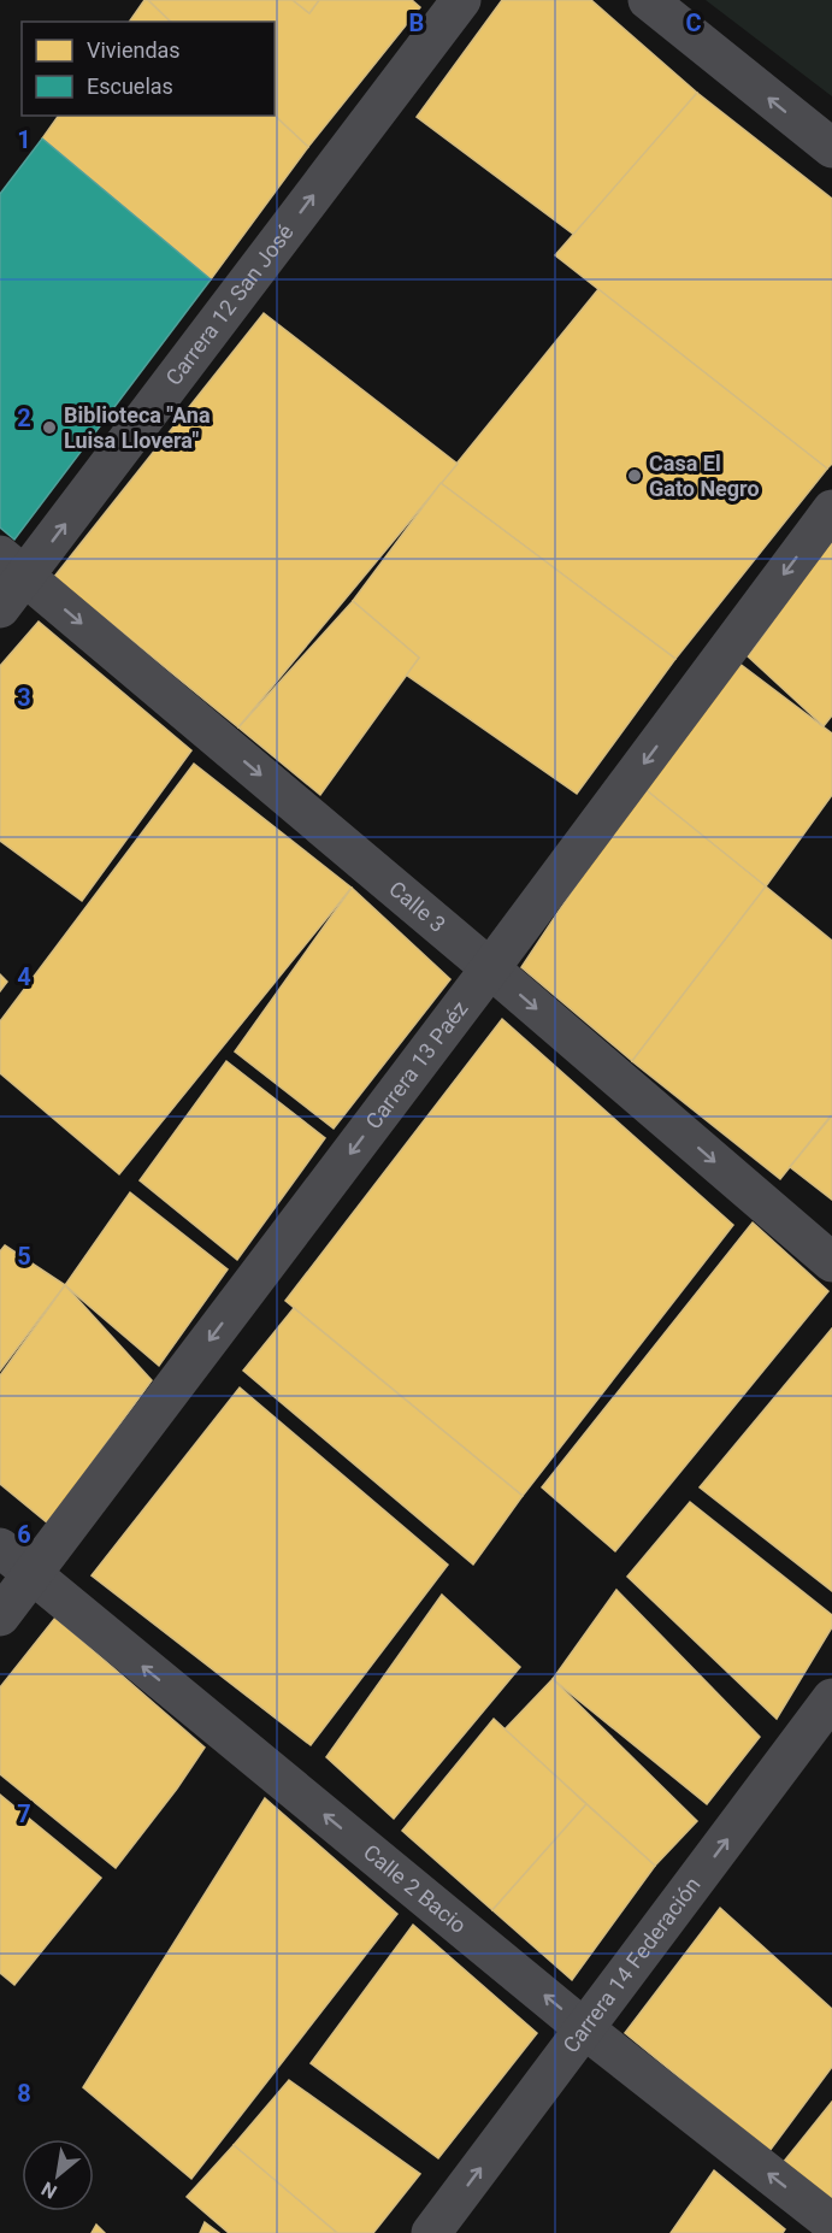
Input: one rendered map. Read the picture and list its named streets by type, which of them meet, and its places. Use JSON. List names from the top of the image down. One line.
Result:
{"streets":{"street":["Carrera 12 San José","Calle 3","Carrera 13 Paéz","Calle 2 Bacio","Carrera 14 Federación"]},"crossings":[["Carrera 12 San José","Calle 3"],["Calle 3","Carrera 13 Paéz"],["Carrera 13 Paéz","Calle 2 Bacio"],["Calle 2 Bacio","Carrera 14 Federación"]],"one_way":["Carrera 12 San José","Calle 3","Carrera 13 Paéz","Calle 2 Bacio","Carrera 14 Federación"],"places":["Biblioteca \"Ana Luisa Llovera\"","Casa El Gato Negro"],"legend":["Viviendas","Escuelas"],"north":"bottom left","grid":{"columns":["B","C"],"rows":["1","2","3","4","5","6","7","8"]}}
